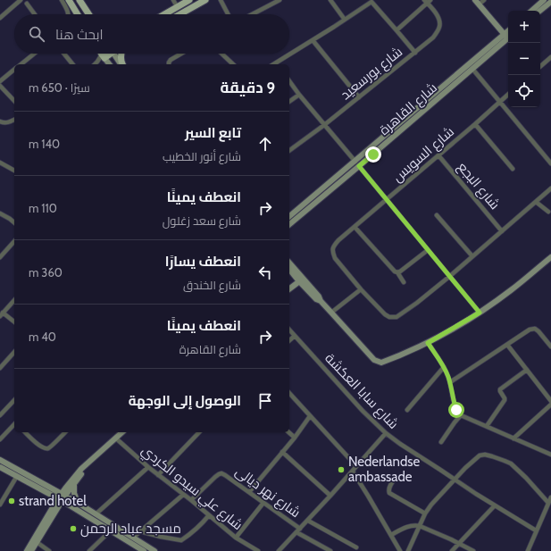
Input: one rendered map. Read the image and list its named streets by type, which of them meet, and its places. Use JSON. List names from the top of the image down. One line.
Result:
{"streets":{"main road":["شارع القاهرة"],"street":["شارع بورسعيد","شارع السويس","شارع البجع","شارع سابا العكشة","شارع علي سيدو الكردي","شارع نهر ديالى"]},"crossings":[["شارع السويس","شارع البجع"],["شارع سابا العكشة","شارع نهر ديالى"],["شارع علي سيدو الكردي","شارع نهر ديالى"]],"places":["Nederlandse ambassade","strand hotel","مسجد عباد الرحمن"],"page":{"map_buttons":["+","−"],"search":"ابحث هنا","heading":["9 دقيقة","سيرًا · 650 m"],"list":[["تابع السير","شارع أنور الخطيب","140 m"],["انعطف يمينًا","شارع سعد زغلول","110 m"],["انعطف يسارًا","شارع الخندق","360 m"],["انعطف يمينًا","شارع القاهرة","40 m"],"الوصول إلى الوجهة"]}}
